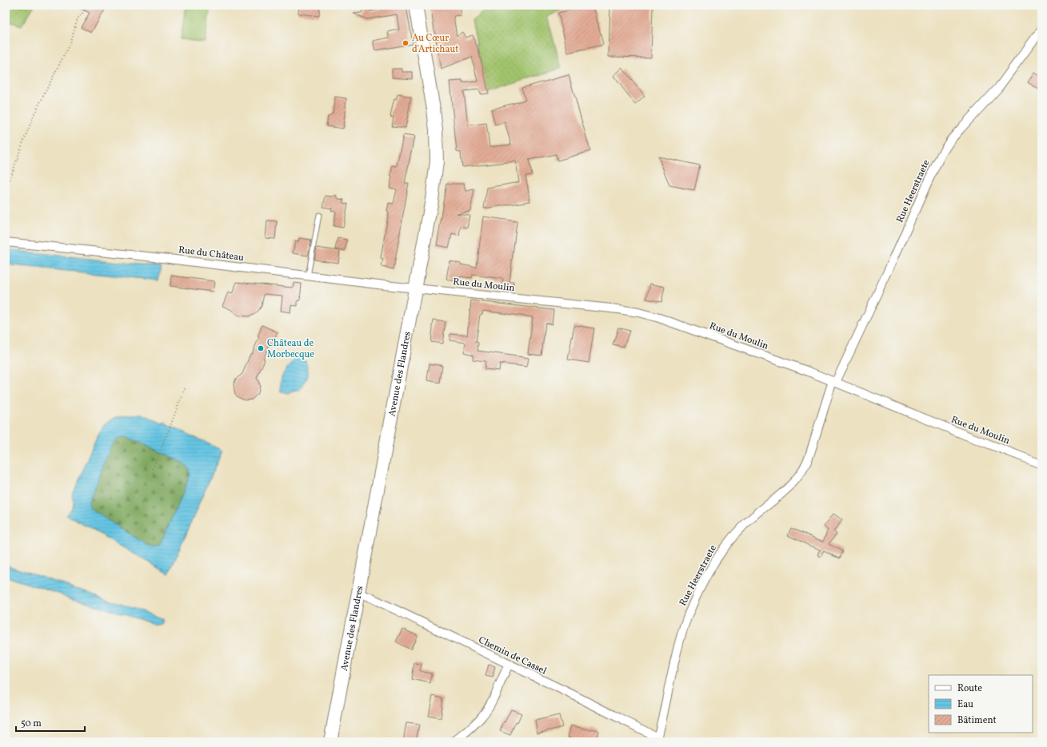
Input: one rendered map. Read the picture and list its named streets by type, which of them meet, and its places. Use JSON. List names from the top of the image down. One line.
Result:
{"streets":{"main road":["Avenue des Flandres"],"street":["Rue Heerstraete","Rue du Château","Rue du Moulin","Chemin de Cassel"]},"crossings":[["Rue Heerstraete","Rue du Moulin"],["Rue Heerstraete","Chemin de Cassel"],["Rue du Château","Rue du Moulin"],["Rue du Château","Avenue des Flandres"],["Rue du Moulin","Avenue des Flandres"],["Avenue des Flandres","Chemin de Cassel"]],"places":["Au Cœur d'Artichaut","Château de Morbecque"],"legend":["Route","Eau","Bâtiment"],"scale_bar":"50 m"}
